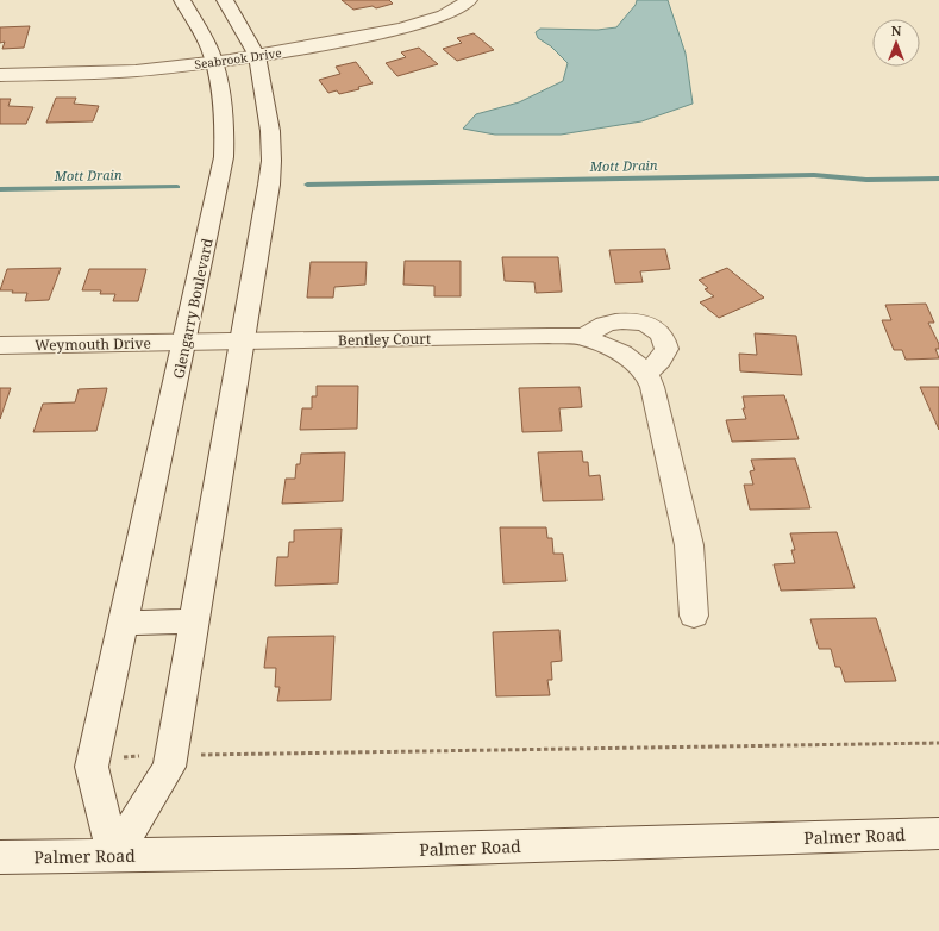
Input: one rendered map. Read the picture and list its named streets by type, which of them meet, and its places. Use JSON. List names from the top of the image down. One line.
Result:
{"streets":{"street":["Seabrook Drive","Glengarry Boulevard","Bentley Court","Weymouth Drive","Palmer Road"]},"crossings":[["Seabrook Drive","Glengarry Boulevard"],["Glengarry Boulevard","Bentley Court"],["Glengarry Boulevard","Weymouth Drive"],["Glengarry Boulevard","Palmer Road"],["Bentley Court","Weymouth Drive"]],"water":["Mott Drain"],"north":"top"}
